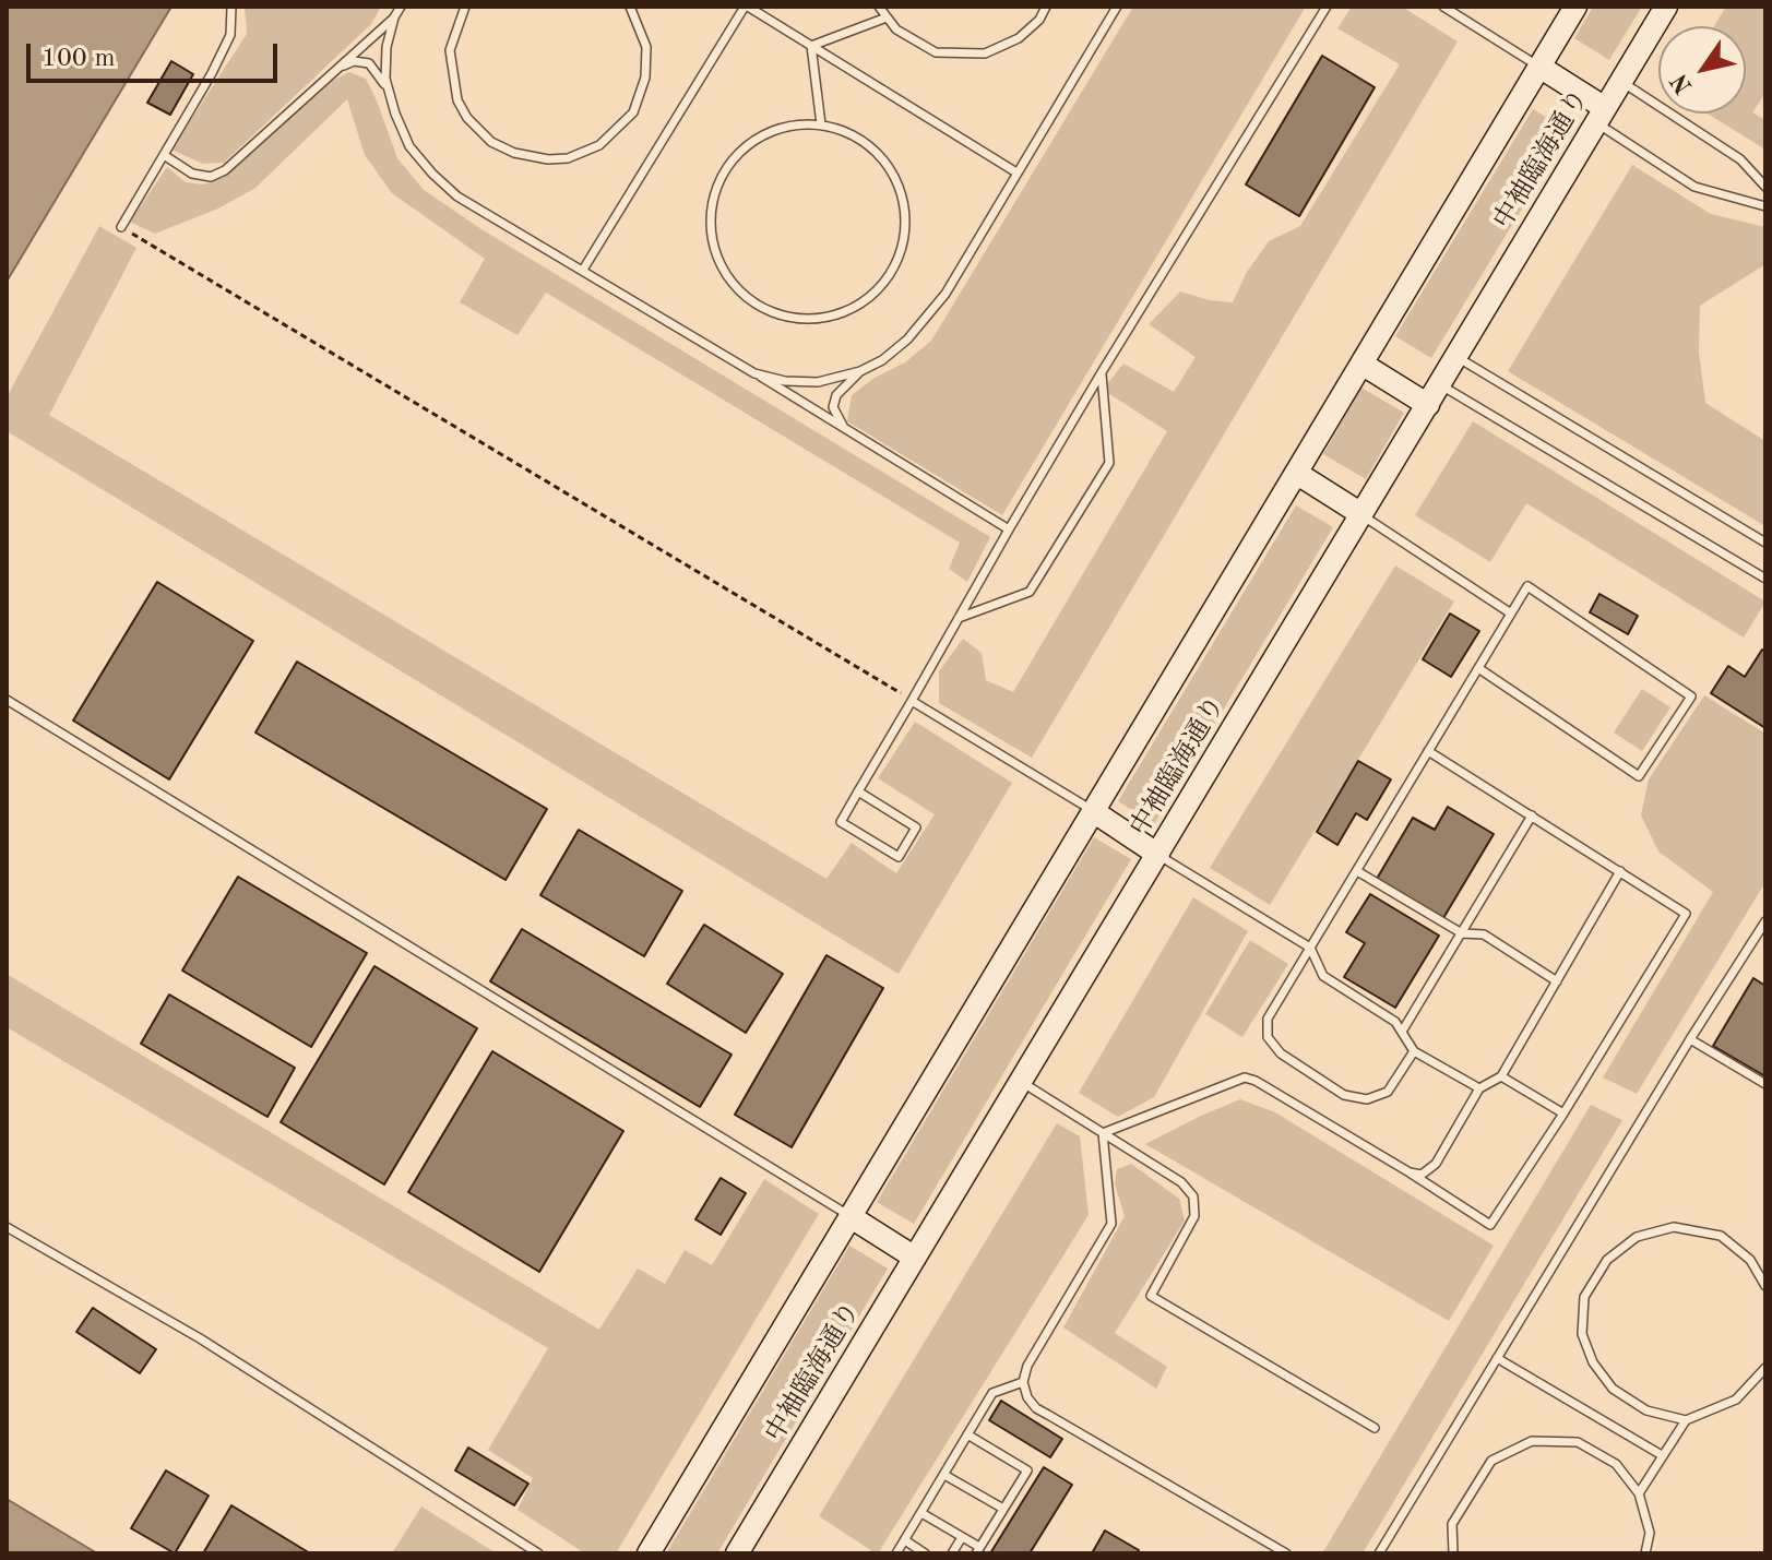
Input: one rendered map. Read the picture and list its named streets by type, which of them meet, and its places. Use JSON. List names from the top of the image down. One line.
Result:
{"streets":{"street":["中袖臨海通り"]},"scale_bar":"100 m","north":"bottom left"}
